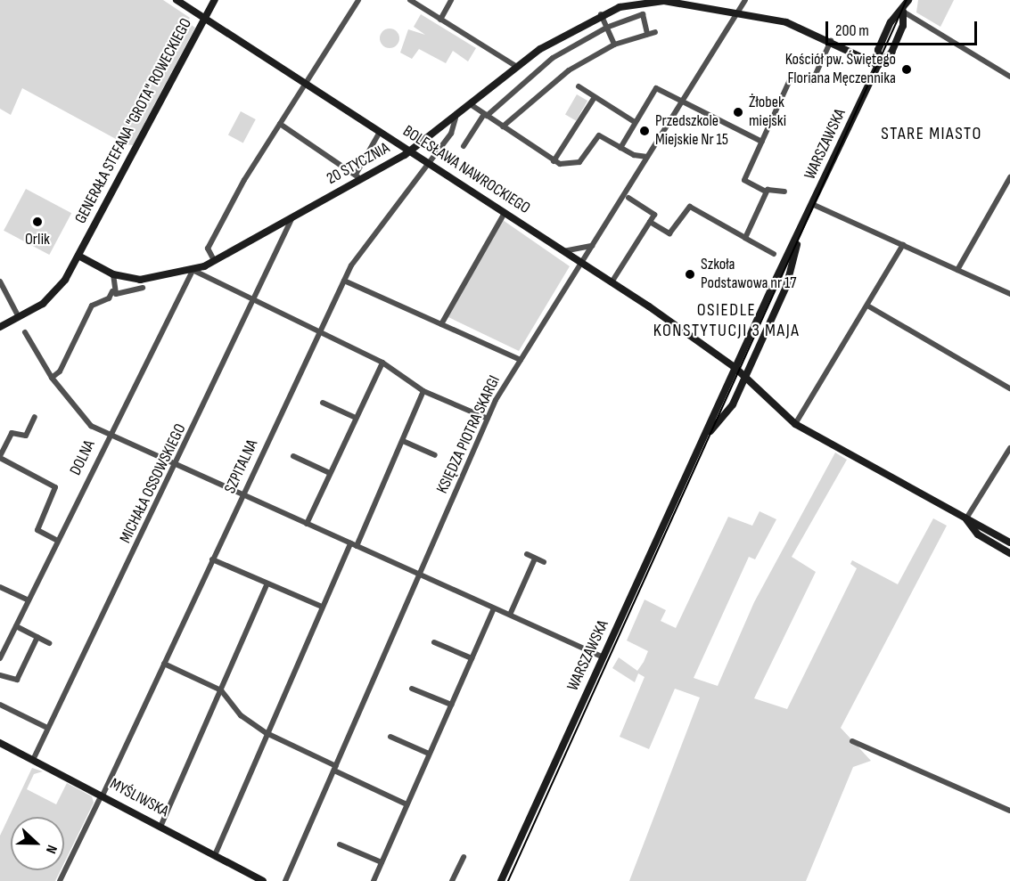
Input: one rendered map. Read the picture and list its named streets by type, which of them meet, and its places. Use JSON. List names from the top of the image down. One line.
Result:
{"streets":{"street":["GENERAŁA STEFANA \"GROTA\" ROWECKIEGO","WARSZAWSKA","20 STYCZNIA","BOLESŁAWA NAWROCKIEGO","KSIĘDZA PIOTRA SKARGI","DOLNA","SZPITALNA","MICHAŁA OSSOWSKIEGO","MYŚLIWSKA"]},"crossings":[["GENERAŁA STEFANA \"GROTA\" ROWECKIEGO","20 STYCZNIA"],["GENERAŁA STEFANA \"GROTA\" ROWECKIEGO","BOLESŁAWA NAWROCKIEGO"],["WARSZAWSKA","20 STYCZNIA"],["WARSZAWSKA","BOLESŁAWA NAWROCKIEGO"],["20 STYCZNIA","BOLESŁAWA NAWROCKIEGO"],["20 STYCZNIA","KSIĘDZA PIOTRA SKARGI"],["20 STYCZNIA","DOLNA"],["20 STYCZNIA","SZPITALNA"],["20 STYCZNIA","MICHAŁA OSSOWSKIEGO"],["BOLESŁAWA NAWROCKIEGO","KSIĘDZA PIOTRA SKARGI"],["BOLESŁAWA NAWROCKIEGO","SZPITALNA"],["SZPITALNA","MYŚLIWSKA"],["MICHAŁA OSSOWSKIEGO","MYŚLIWSKA"]],"districts":["STARE MIASTO","OSIEDLE KONSTYTUCJI 3 MAJA"],"places":["Kościół pw. Świętego Floriana Męczennika","Żłobek miejski","Przedszkole Miejskie Nr 15","Orlik","Szkoła Podstawowa nr 17"],"scale_bar":"200 m","north":"right"}
